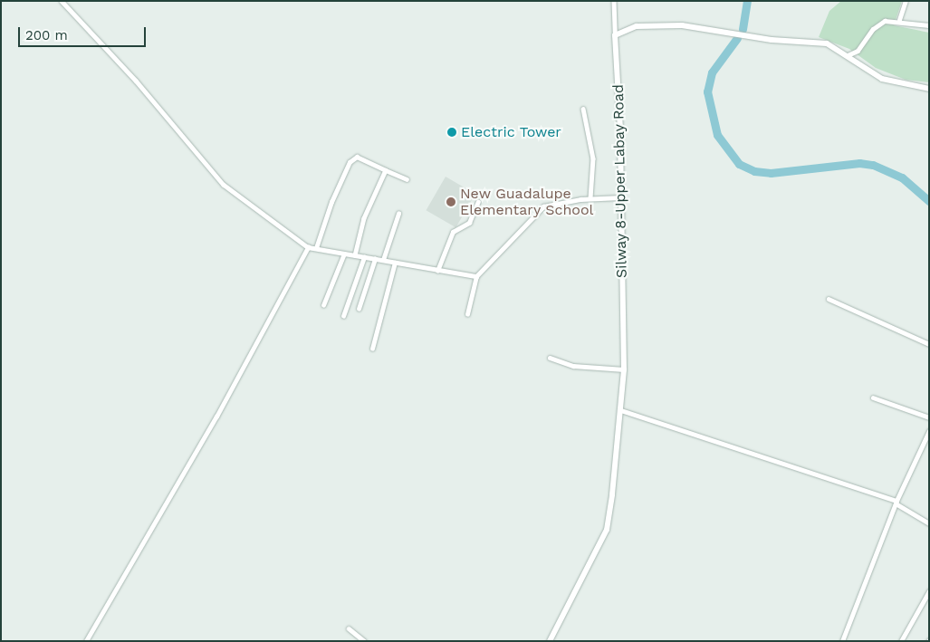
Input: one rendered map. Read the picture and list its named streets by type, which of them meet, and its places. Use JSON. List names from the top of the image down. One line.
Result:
{"streets":{"main road":["Silway 8-Upper Labay Road"]},"places":["Electric Tower","New Guadalupe Elementary School"],"scale_bar":"200 m"}
